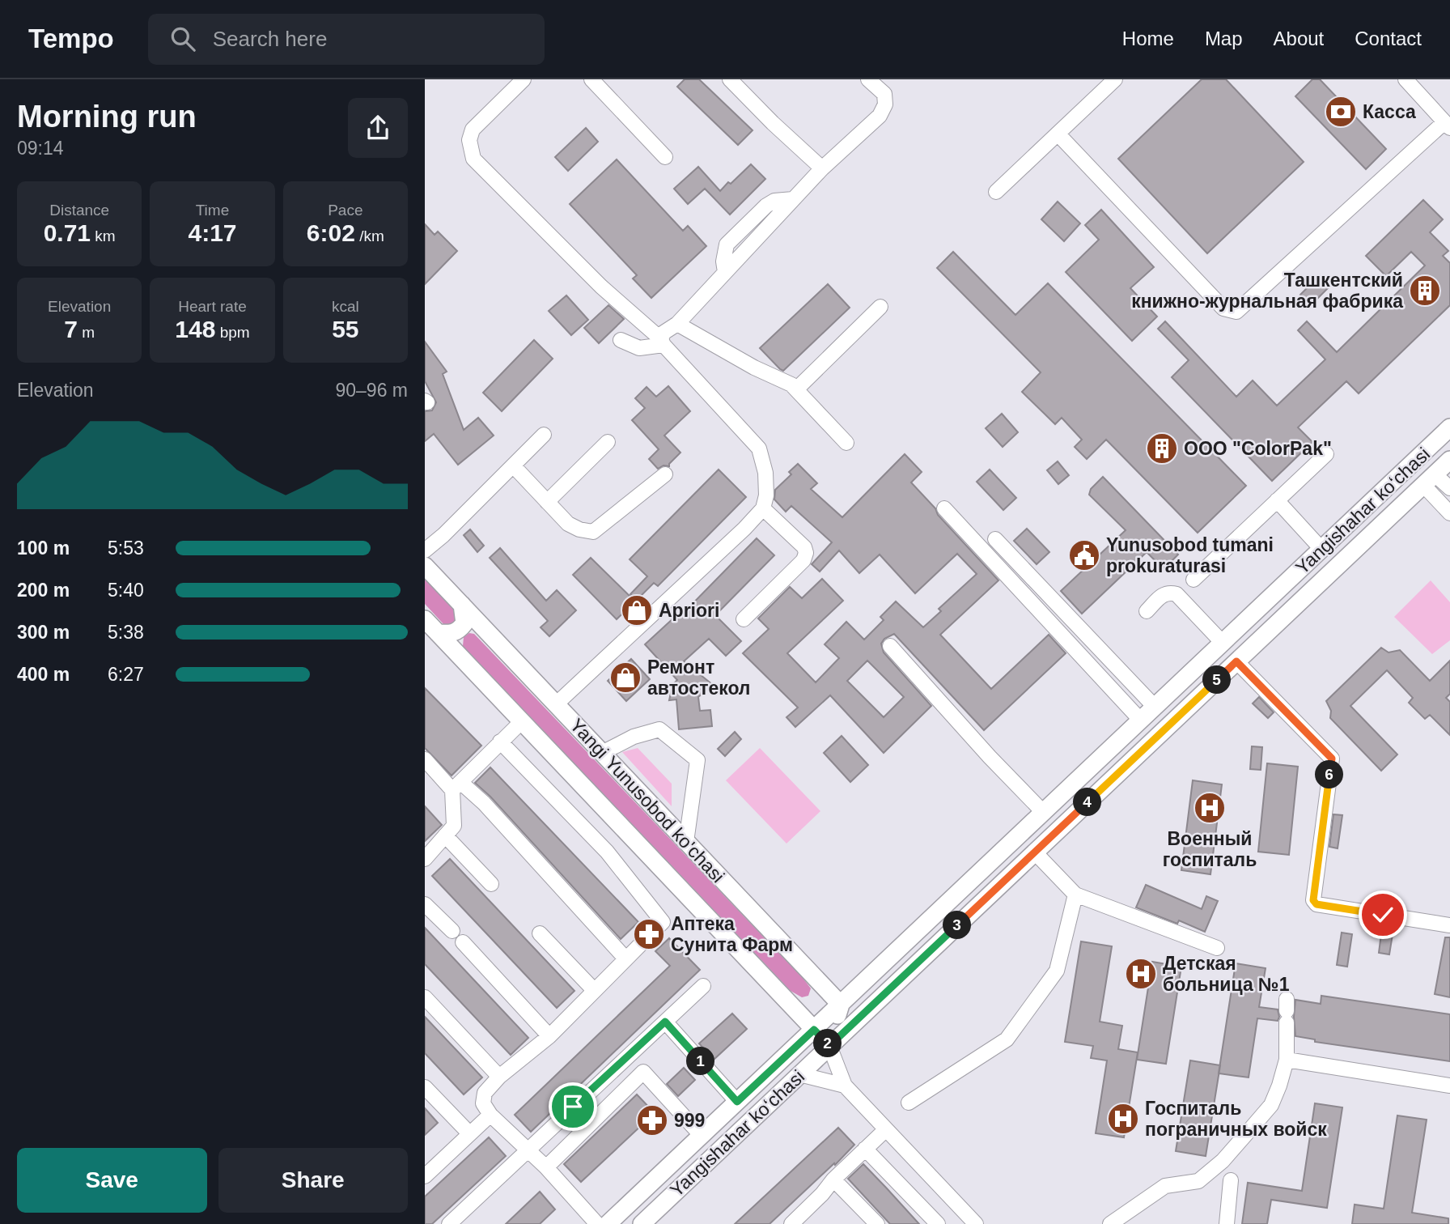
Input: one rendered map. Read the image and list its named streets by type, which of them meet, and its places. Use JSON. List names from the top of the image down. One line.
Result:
{"streets":{"main road":["Yangishahar ko‘chasi","Yangi Yunusobod ko'chasi"]},"crossings":[["Yangishahar ko‘chasi","Yangi Yunusobod ko'chasi"]],"places":{"bank":["Касса"],"building":["Ташкентский книжно-журнальная фабрика","OOO \"ColorPak\""],"public building":["Yunusobod tumani prokuraturasi"],"shop":["Apriori","Ремонт автостекол"],"hospital":["Военный госпиталь","Детская больница №1","Госпиталь пограничных войск"],"pharmacy":["Аптека Сунита Фарм","999"]},"page":{"header":"Tempo","search":"Search here","nav":["Home","Map","About","Contact"],"heading":["Morning run","09:14"],"stats":[["Distance","0.71 km"],["Time","4:17"],["Pace","6:02 /km"],["Elevation","7 m"],["Heart rate","148 bpm"],["kcal","55"]],"chart":["Elevation","90–96 m"],"list":[{"name":"100 m","note":"5:53"},{"name":"200 m","note":"5:40"},{"name":"300 m","note":"5:38"},{"name":"400 m","note":"6:27"}],"pins":["5","6","4","3","2","1"],"buttons":["Save","Share"]}}
